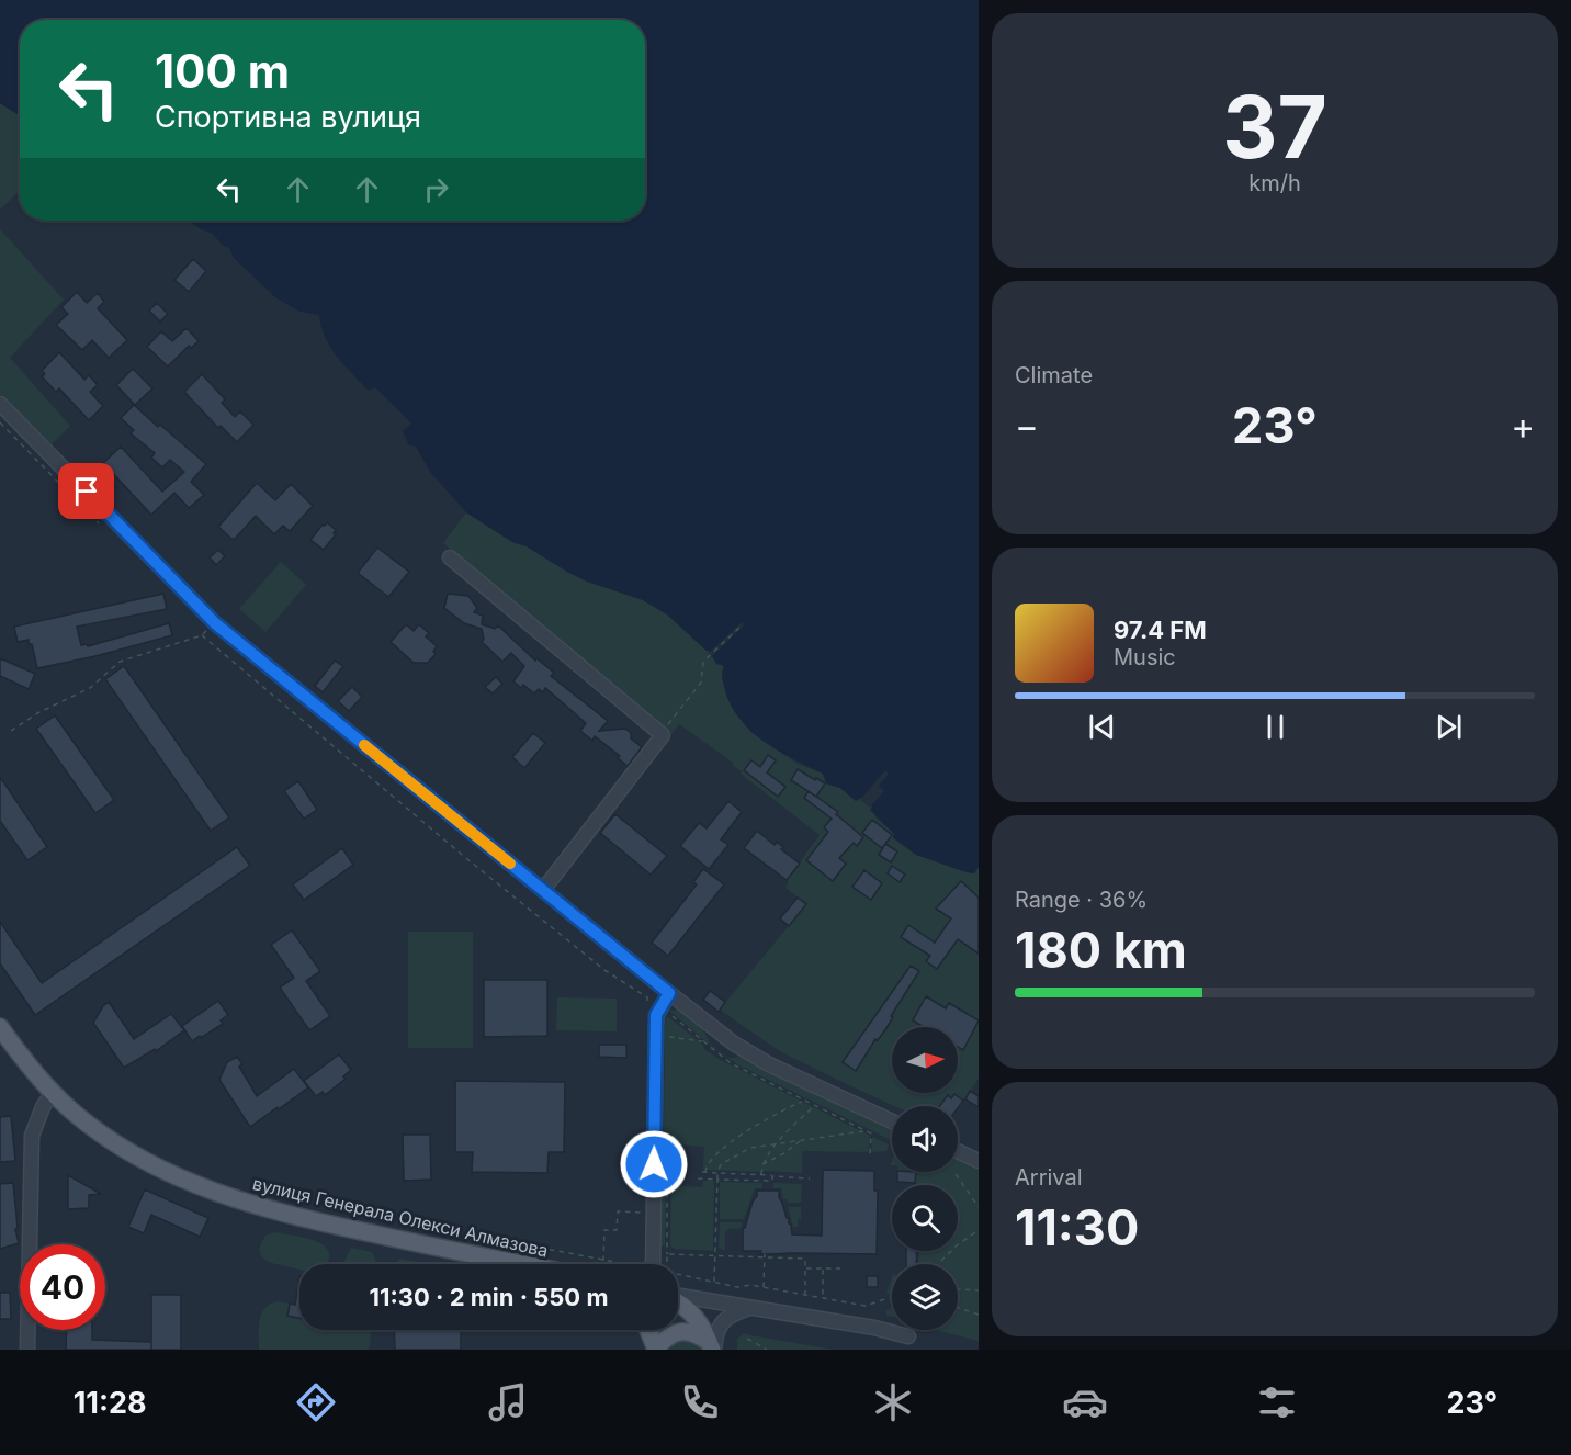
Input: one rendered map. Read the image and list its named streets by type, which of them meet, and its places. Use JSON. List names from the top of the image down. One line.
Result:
{"streets":{"main road":["вулиця Генерала Олекси Алмазова"]},"north":"right","page":{"tile":[["37","km/h"],"Climate",["Range · 36%","180 km"],["Arrival","11:30"]],"turn":["100 m","Спортивна вулиця"],"heat":["−","23°","+"],"song":["97.4 FM","Music"],"limit":"40","trip":"11:30 · 2 min · 550 m","tabs":["11:28","23°"]}}
